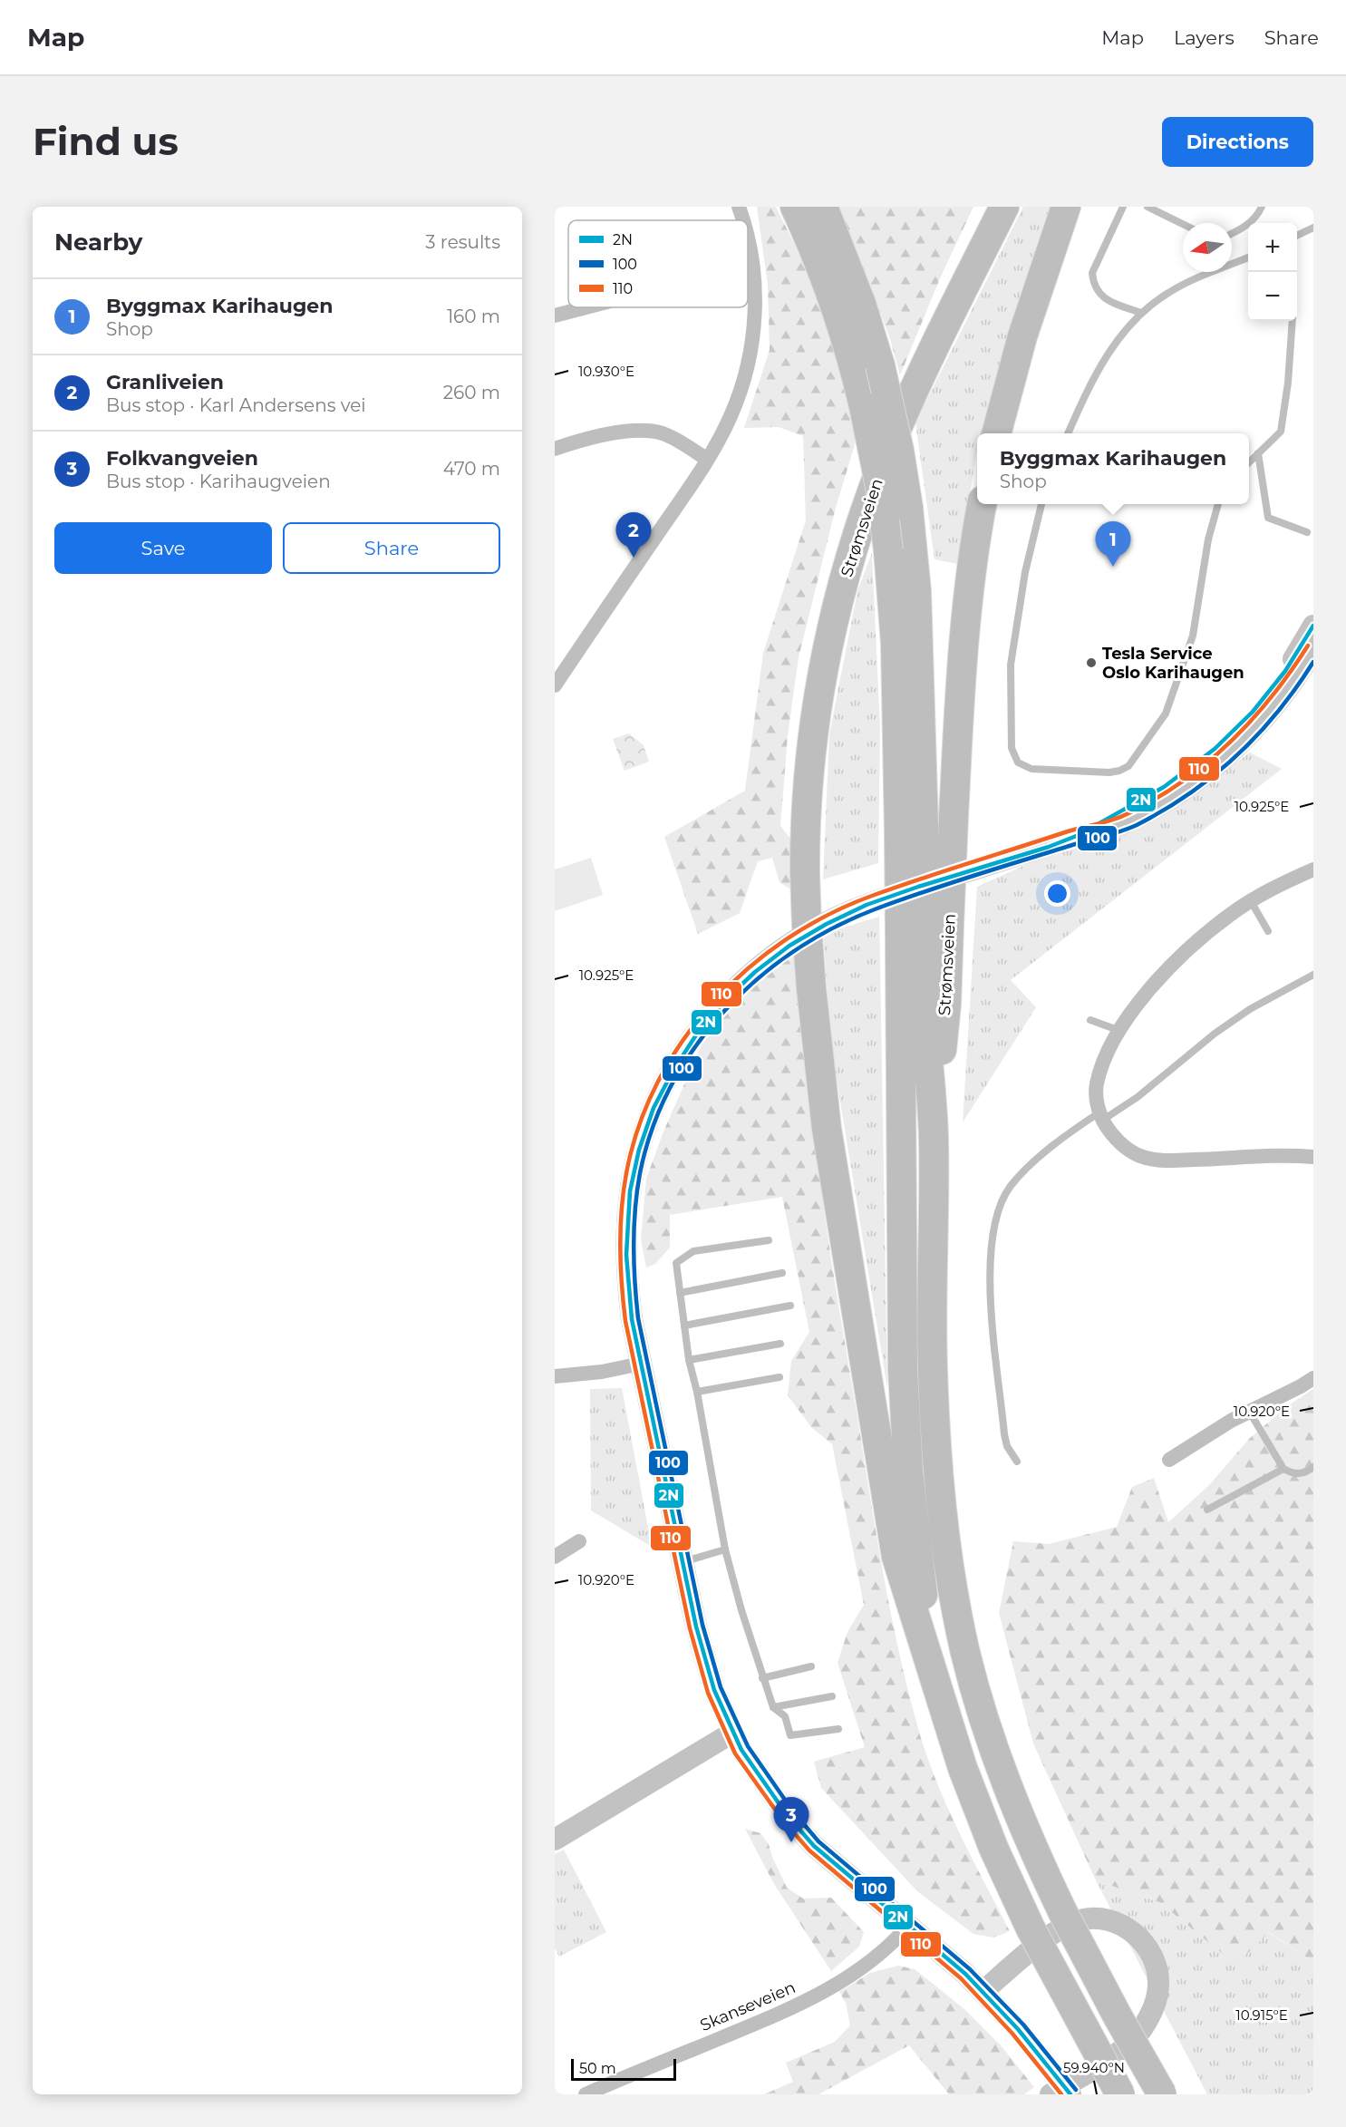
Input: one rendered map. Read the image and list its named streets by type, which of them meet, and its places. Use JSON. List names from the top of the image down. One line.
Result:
{"streets":{"highway":["Strømsveien"],"street":["Skanseveien"]},"places":["Tesla Service Oslo Karihaugen"],"lines":["transit line 2N","transit line 110","transit line 100"],"legend":["2N","100","110"],"scale_bar":"50 m","north":"left","page":{"header":"Map","nav":["Map","Layers","Share"],"buttons":["Directions",["Save","Share"]],"title":"Find us","heading":["Nearby","3 results"],"map_buttons":["+","−"],"list":[{"mark":"1","name":"Byggmax Karihaugen","note":"Shop","value":"160 m"},{"mark":"2","name":"Granliveien","note":"Bus stop · Karl Andersens vei","value":"260 m"},{"mark":"3","name":"Folkvangveien","note":"Bus stop · Karihaugveien","value":"470 m"}],"popup":["Byggmax Karihaugen","Shop"],"pins":["2","1","3"],"scale":"50 m"},"coordinates":["10.930°E","10.925°E","10.920°E","10.915°E","59.940°N"]}
